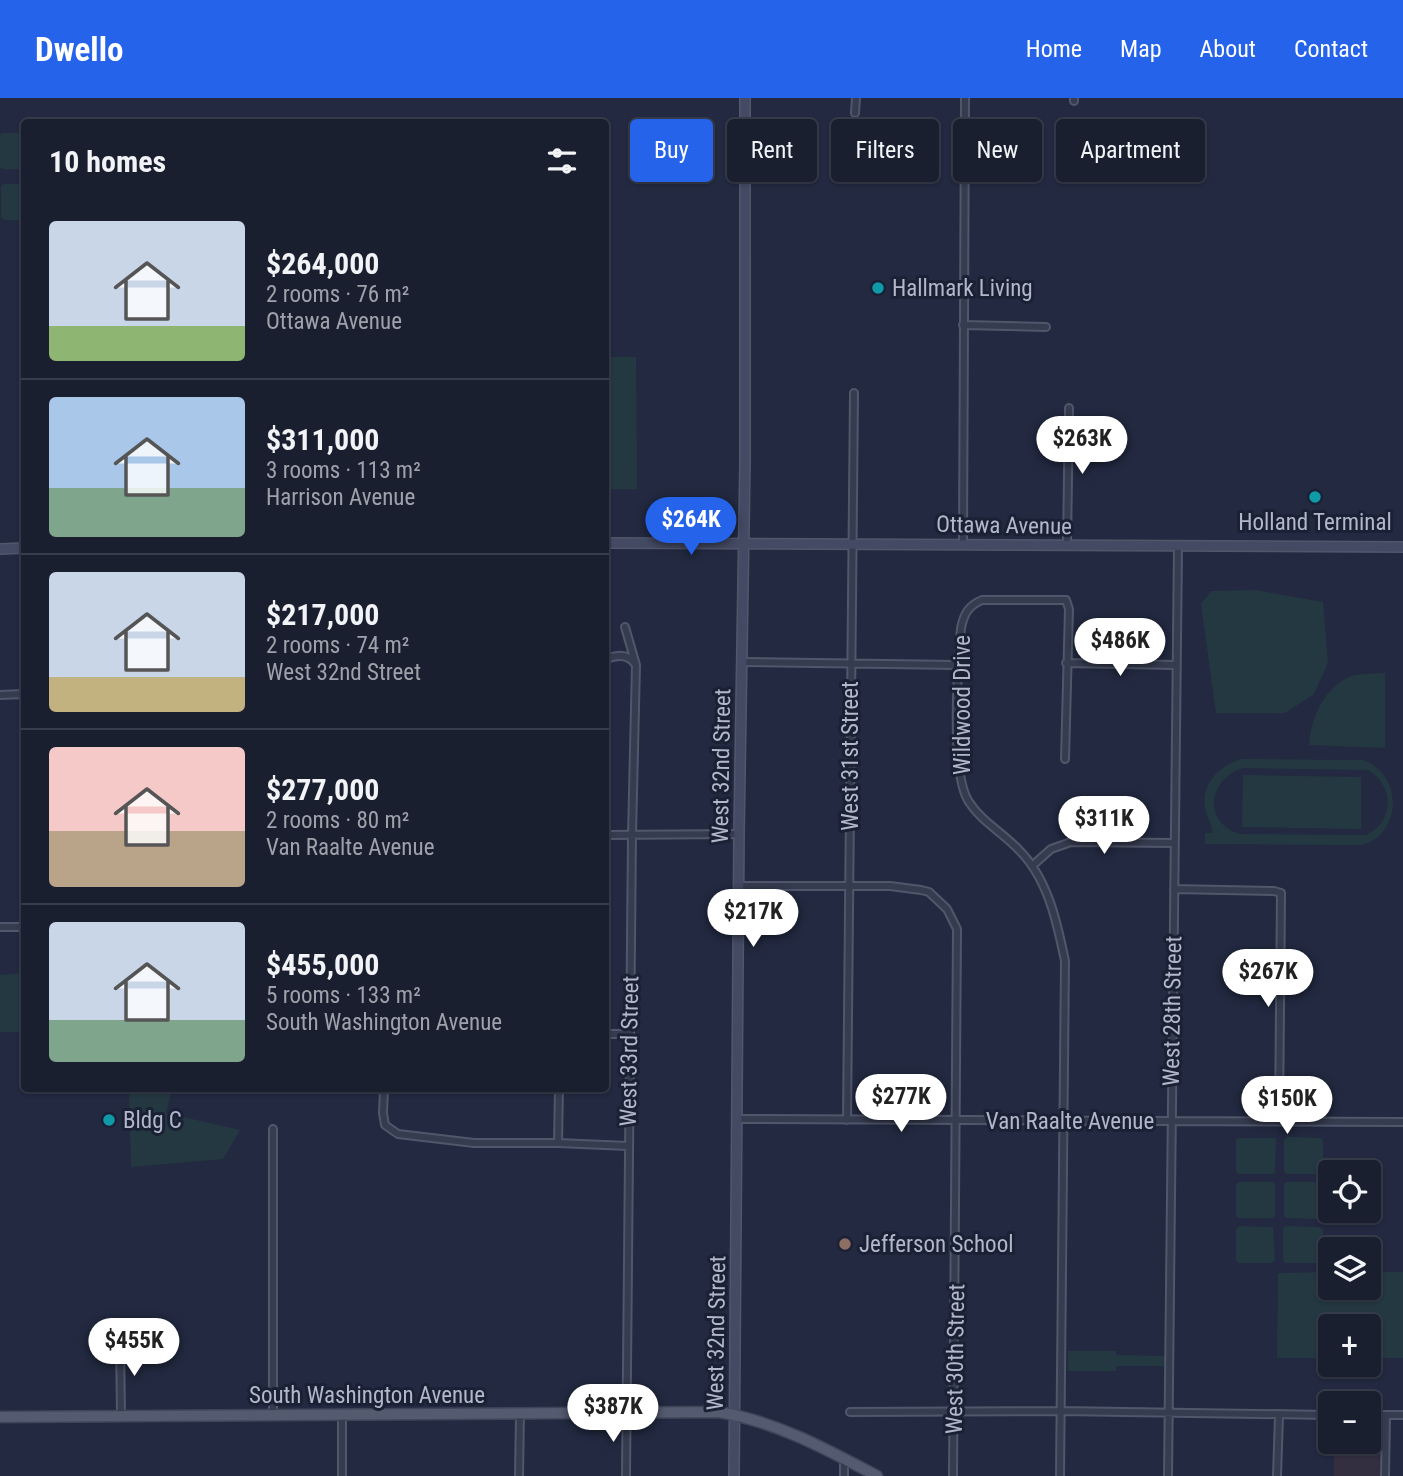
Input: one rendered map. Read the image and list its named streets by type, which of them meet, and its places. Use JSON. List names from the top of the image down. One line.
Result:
{"streets":{"main road":["South Washington Avenue"],"street":["Ottawa Avenue","Wildwood Drive","West 31st Street","West 32nd Street","West 28th Street","West 33rd Street","Van Raalte Avenue","West 30th Street"]},"crossings":[["Ottawa Avenue","West 31st Street"],["Ottawa Avenue","West 32nd Street"],["Ottawa Avenue","West 28th Street"],["Wildwood Drive","Van Raalte Avenue"],["West 31st Street","Van Raalte Avenue"],["West 31st Street","West 30th Street"],["West 32nd Street","Van Raalte Avenue"],["West 32nd Street","South Washington Avenue"],["West 28th Street","Van Raalte Avenue"],["West 33rd Street","South Washington Avenue"],["Van Raalte Avenue","West 30th Street"]],"places":["Hallmark Living","Holland Terminal","Bldg C","Jefferson School"],"page":{"header":"Dwello","nav":["Home","Map","About","Contact"],"chip":["Buy","Rent","Filters","New","Apartment"],"heading":"10 homes","list":[{"name":"$264,000","note":"2 rooms · 76 m² · Ottawa Avenue"},{"name":"$311,000","note":"3 rooms · 113 m² · Harrison Avenue"},{"name":"$217,000","note":"2 rooms · 74 m² · West 32nd Street"},{"name":"$277,000","note":"2 rooms · 80 m² · Van Raalte Avenue"},{"name":"$455,000","note":"5 rooms · 133 m² · South Washington Avenue"}],"price":["$263K","$264K","$486K","$311K","$217K","$267K","$277K","$150K","$455K","$387K"],"map_buttons":["+","−"]}}
